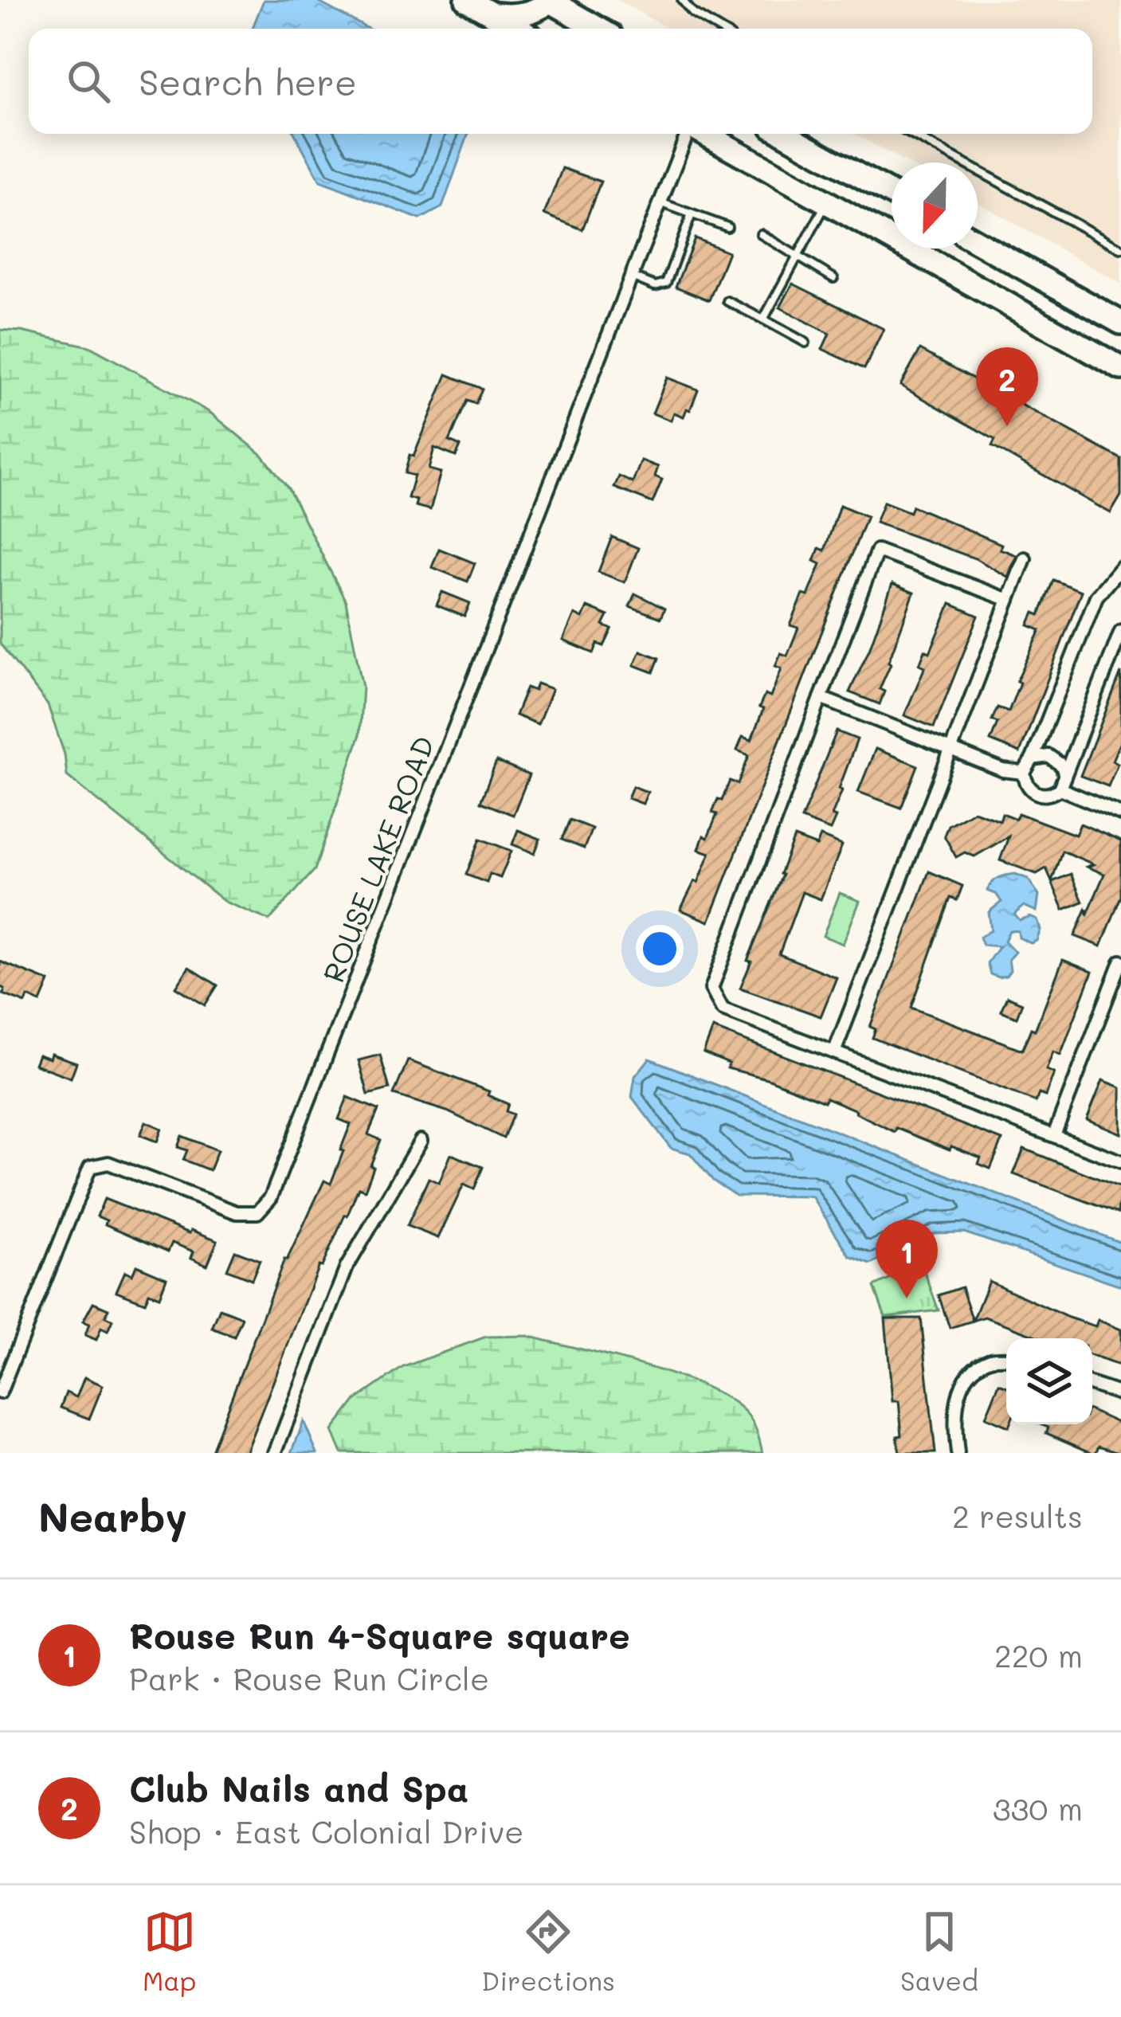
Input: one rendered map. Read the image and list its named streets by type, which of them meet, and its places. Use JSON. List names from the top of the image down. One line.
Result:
{"streets":{"street":["ROUSE LAKE ROAD"]},"north":"bottom","page":{"search":"Search here","pins":["2","1"],"heading":["Nearby","2 results"],"list":[{"mark":"1","name":"Rouse Run 4-Square square","note":"Park · Rouse Run Circle","value":"220 m"},{"mark":"2","name":"Club Nails and Spa","note":"Shop · East Colonial Drive","value":"330 m"}],"nav":["Map","Directions","Saved"]}}
